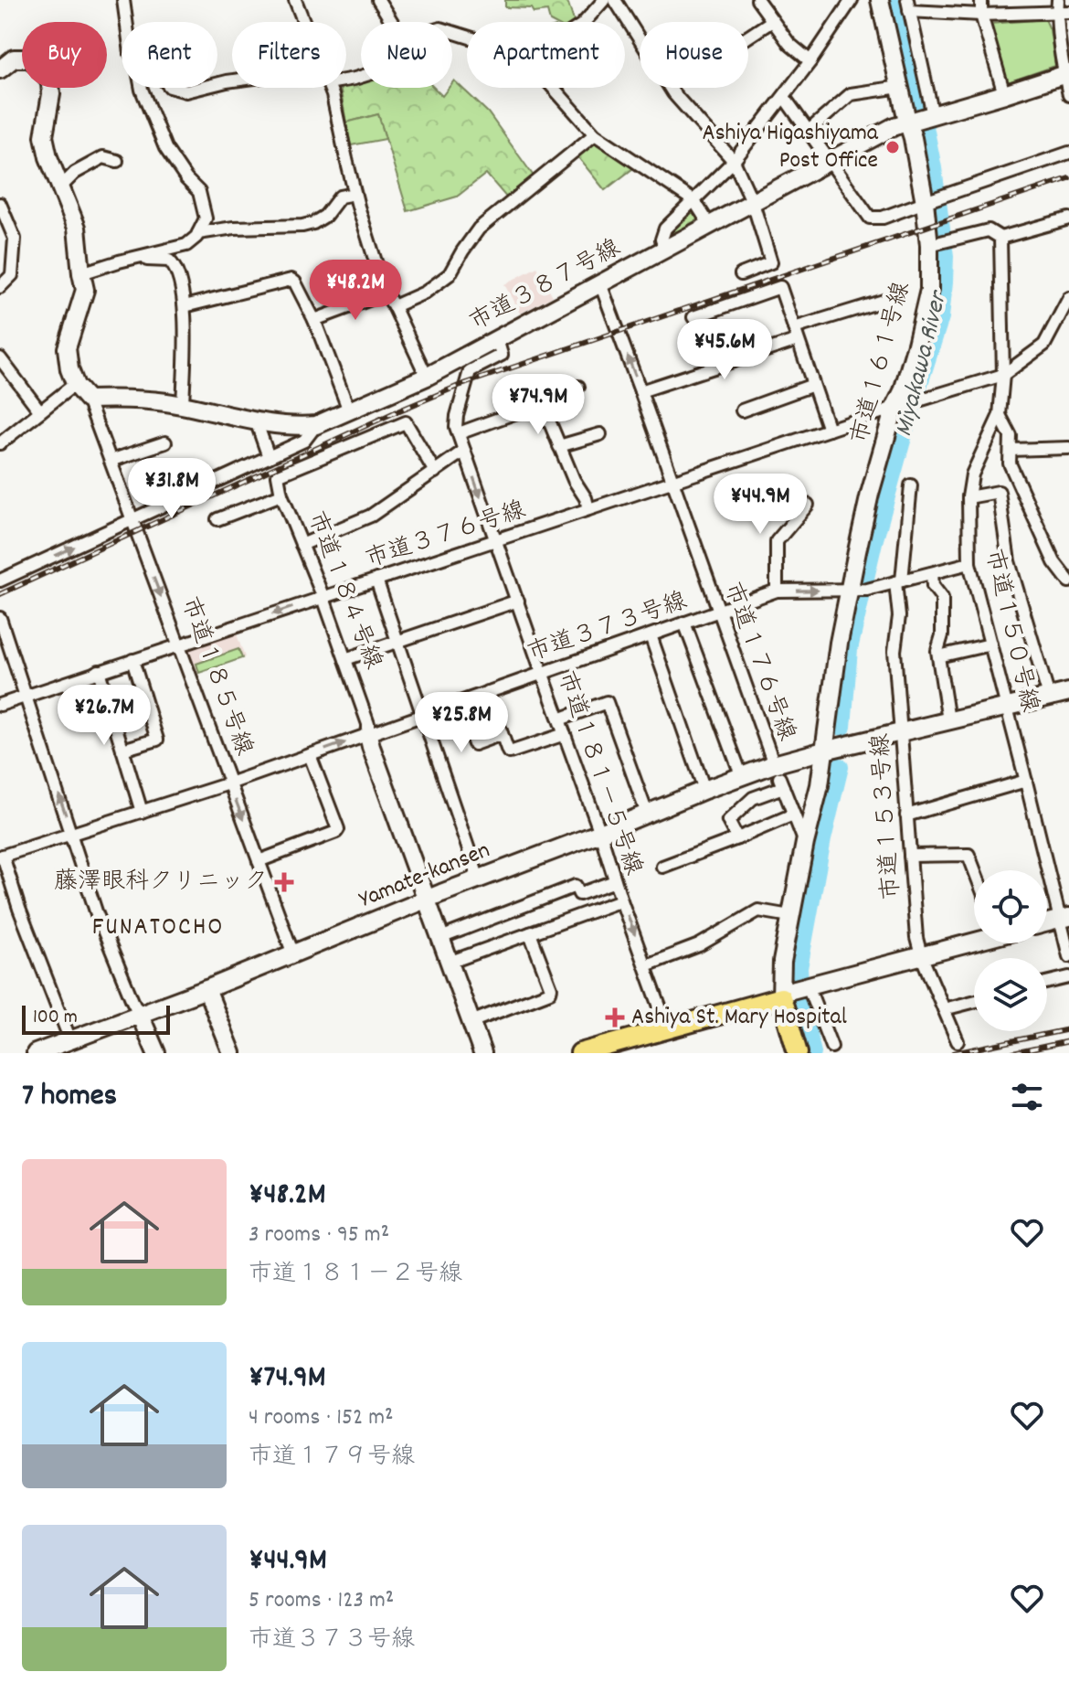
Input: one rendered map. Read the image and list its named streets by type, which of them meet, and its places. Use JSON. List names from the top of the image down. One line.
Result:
{"streets":{"street":["市道３８７号線","市道１６１号線","市道３７６号線","市道１８４号線","市道３７３号線","市道１５０号線","市道１７６号線","市道１８５号線","市道１８１－５号線","市道１５３号線","Yamate-kansen"]},"crossings":[["市道３８７号線","市道１６１号線"],["市道３８７号線","市道１７６号線"],["市道３８７号線","市道１８５号線"],["市道３８７号線","市道１８１－５号線"],["市道１６１号線","市道３７６号線"],["市道１６１号線","市道３７３号線"],["市道１６１号線","市道１７６号線"],["市道１６１号線","Yamate-kansen"],["市道３７６号線","市道１８４号線"],["市道３７６号線","市道１５０号線"],["市道３７６号線","市道１７６号線"],["市道３７６号線","市道１８５号線"],["市道３７６号線","市道１８１－５号線"],["市道１８４号線","市道３７３号線"],["市道１８４号線","Yamate-kansen"],["市道３７３号線","市道１５０号線"],["市道３７３号線","市道１７６号線"],["市道３７３号線","市道１８５号線"],["市道３７３号線","市道１８１－５号線"],["市道３７３号線","市道１５３号線"],["市道１５０号線","Yamate-kansen"],["市道１７６号線","Yamate-kansen"],["市道１８５号線","Yamate-kansen"],["市道１８１－５号線","Yamate-kansen"],["市道１５３号線","Yamate-kansen"]],"districts":["FUNATOCHO"],"water":["Miyakawa River"],"places":{"other":["Ashiya Higashiyama Post Office"],"health":["藤澤眼科クリニック","Ashiya St. Mary Hospital"]},"scale_bar":"100 m","page":{"chip":["Buy","Rent","Filters","New","Apartment","House"],"price":["¥48.2M","¥45.6M","¥74.9M","¥31.8M","¥44.9M","¥26.7M","¥25.8M"],"scale":"100 m","heading":"7 homes","list":[{"name":"¥48.2M","note":"3 rooms · 95 m² · 市道１８１－２号線"},{"name":"¥74.9M","note":"4 rooms · 152 m² · 市道１７９号線"},{"name":"¥44.9M","note":"5 rooms · 123 m² · 市道３７３号線"}]}}
